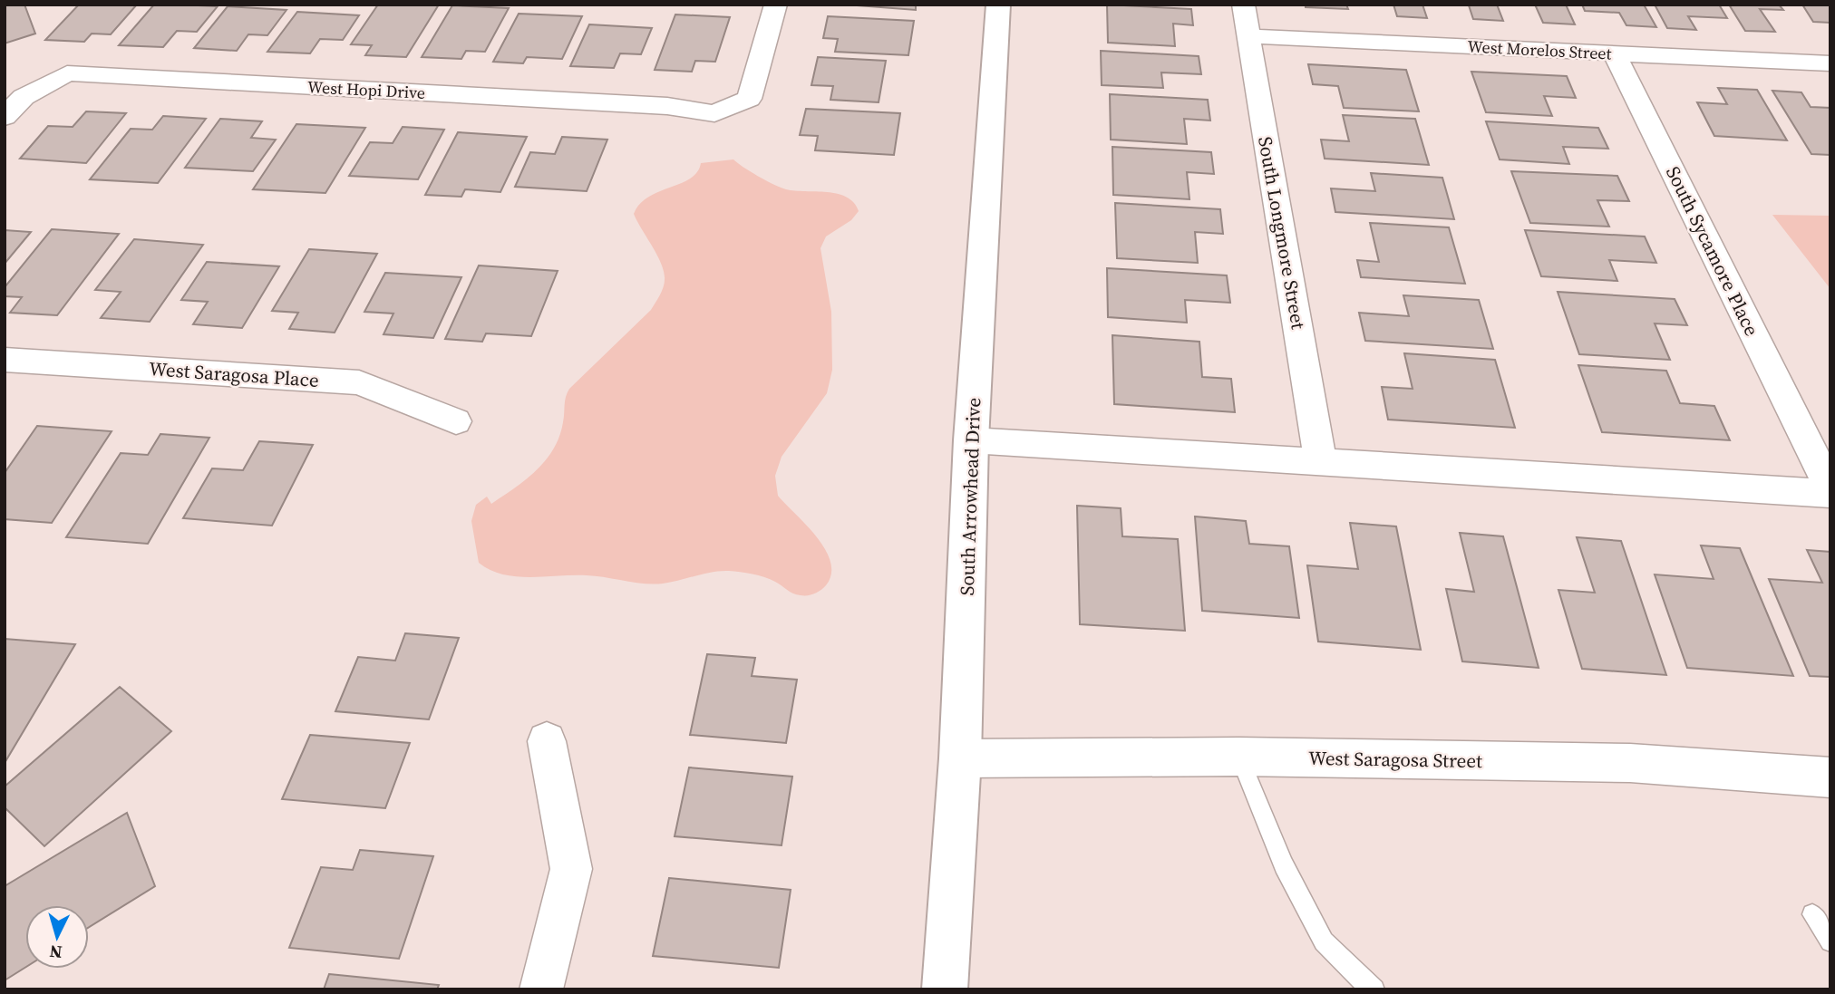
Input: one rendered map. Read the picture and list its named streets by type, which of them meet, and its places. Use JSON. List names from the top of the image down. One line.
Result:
{"streets":{"street":["West Morelos Street","West Hopi Drive","South Longmore Street","South Sycamore Place","West Saragosa Place","South Arrowhead Drive","West Saragosa Street"]},"crossings":[["West Morelos Street","South Longmore Street"],["West Morelos Street","South Sycamore Place"],["South Arrowhead Drive","West Saragosa Street"]],"north":"bottom"}
